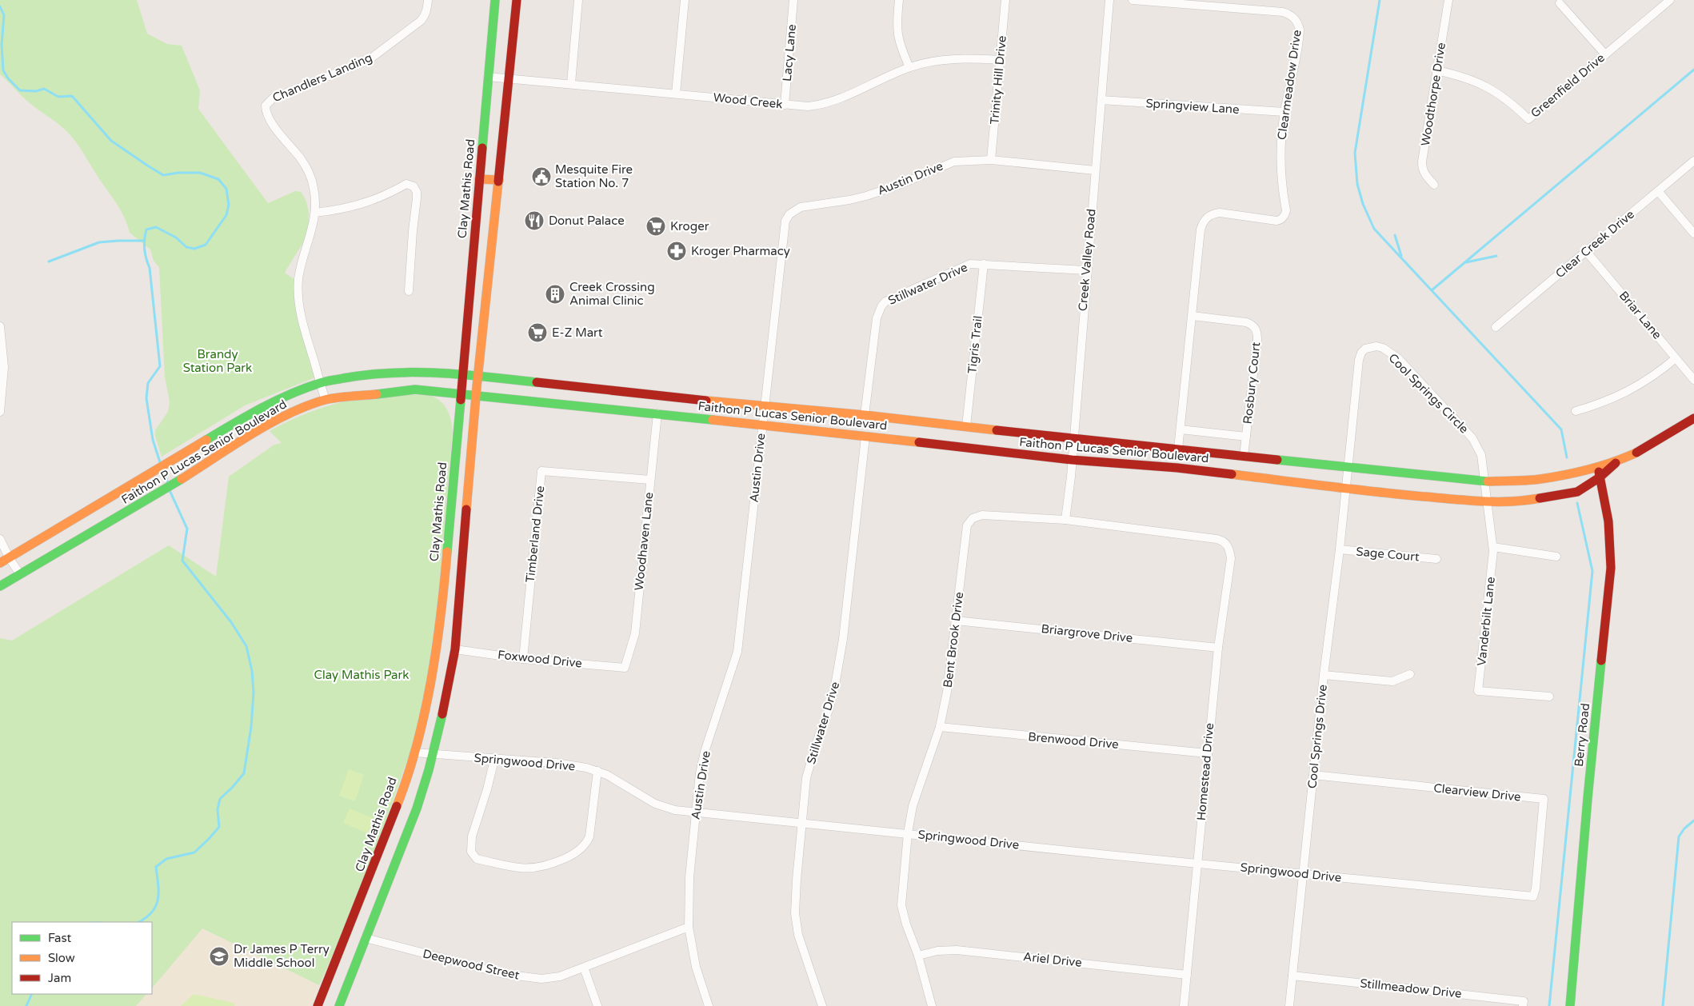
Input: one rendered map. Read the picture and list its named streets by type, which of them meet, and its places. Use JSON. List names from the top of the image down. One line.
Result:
{"streets":{"main road":["Clay Mathis Road","Faithon P Lucas Senior Boulevard","Berry Road"],"street":["Lacy Lane","Chandlers Landing","Trinity Hill Drive","Clearmeadow Drive","Greenfield Drive","Woodthorpe Drive","Wood Creek","Springview Lane","Austin Drive","Clear Creek Drive","Creek Valley Road","Stillwater Drive","Briar Lane","Tigris Trail","Rosbury Court","Cool Springs Circle","Timberland Drive","Woodhaven Lane","Sage Court","Vanderbilt Lane","Briargrove Drive","Bent Brook Drive","Foxwood Drive","Cool Springs Drive","Brenwood Drive","Springwood Drive","Homestead Drive","Clearview Drive","Ariel Drive","Deepwood Street","Stillmeadow Drive"]},"crossings":[["Lacy Lane","Wood Creek"],["Trinity Hill Drive","Wood Creek"],["Trinity Hill Drive","Austin Drive"],["Clearmeadow Drive","Springview Lane"],["Clearmeadow Drive","Rosbury Court"],["Clearmeadow Drive","Faithon P Lucas Senior Boulevard"],["Greenfield Drive","Woodthorpe Drive"],["Wood Creek","Clay Mathis Road"],["Springview Lane","Creek Valley Road"],["Austin Drive","Creek Valley Road"],["Austin Drive","Faithon P Lucas Senior Boulevard"],["Austin Drive","Springwood Drive"],["Austin Drive","Deepwood Street"],["Clay Mathis Road","Faithon P Lucas Senior Boulevard"],["Clay Mathis Road","Springwood Drive"],["Clear Creek Drive","Briar Lane"],["Creek Valley Road","Stillwater Drive"],["Creek Valley Road","Faithon P Lucas Senior Boulevard"],["Creek Valley Road","Bent Brook Drive"],["Stillwater Drive","Tigris Trail"],["Stillwater Drive","Faithon P Lucas Senior Boulevard"],["Stillwater Drive","Springwood Drive"],["Tigris Trail","Faithon P Lucas Senior Boulevard"],["Rosbury Court","Faithon P Lucas Senior Boulevard"],["Cool Springs Circle","Faithon P Lucas Senior Boulevard"],["Cool Springs Circle","Vanderbilt Lane"],["Cool Springs Circle","Cool Springs Drive"],["Faithon P Lucas Senior Boulevard","Woodhaven Lane"],["Faithon P Lucas Senior Boulevard","Vanderbilt Lane"],["Faithon P Lucas Senior Boulevard","Berry Road"],["Faithon P Lucas Senior Boulevard","Cool Springs Drive"],["Timberland Drive","Woodhaven Lane"],["Timberland Drive","Foxwood Drive"],["Woodhaven Lane","Foxwood Drive"],["Sage Court","Cool Springs Drive"],["Briargrove Drive","Bent Brook Drive"],["Briargrove Drive","Homestead Drive"],["Bent Brook Drive","Brenwood Drive"],["Bent Brook Drive","Springwood Drive"],["Bent Brook Drive","Homestead Drive"],["Bent Brook Drive","Ariel Drive"],["Cool Springs Drive","Springwood Drive"],["Cool Springs Drive","Clearview Drive"],["Cool Springs Drive","Stillmeadow Drive"],["Brenwood Drive","Homestead Drive"],["Springwood Drive","Homestead Drive"],["Springwood Drive","Clearview Drive"],["Homestead Drive","Ariel Drive"]],"parks":["Brandy Station Park","Clay Mathis Park"],"places":{"public building":["Mesquite Fire Station No. 7"],"restaurant":["Donut Palace"],"supermarket":["Kroger","E-Z Mart"],"pharmacy":["Kroger Pharmacy"],"building":["Creek Crossing Animal Clinic"],"school or university":["Dr James P Terry Middle School"]},"legend":["Fast","Slow","Jam"]}
